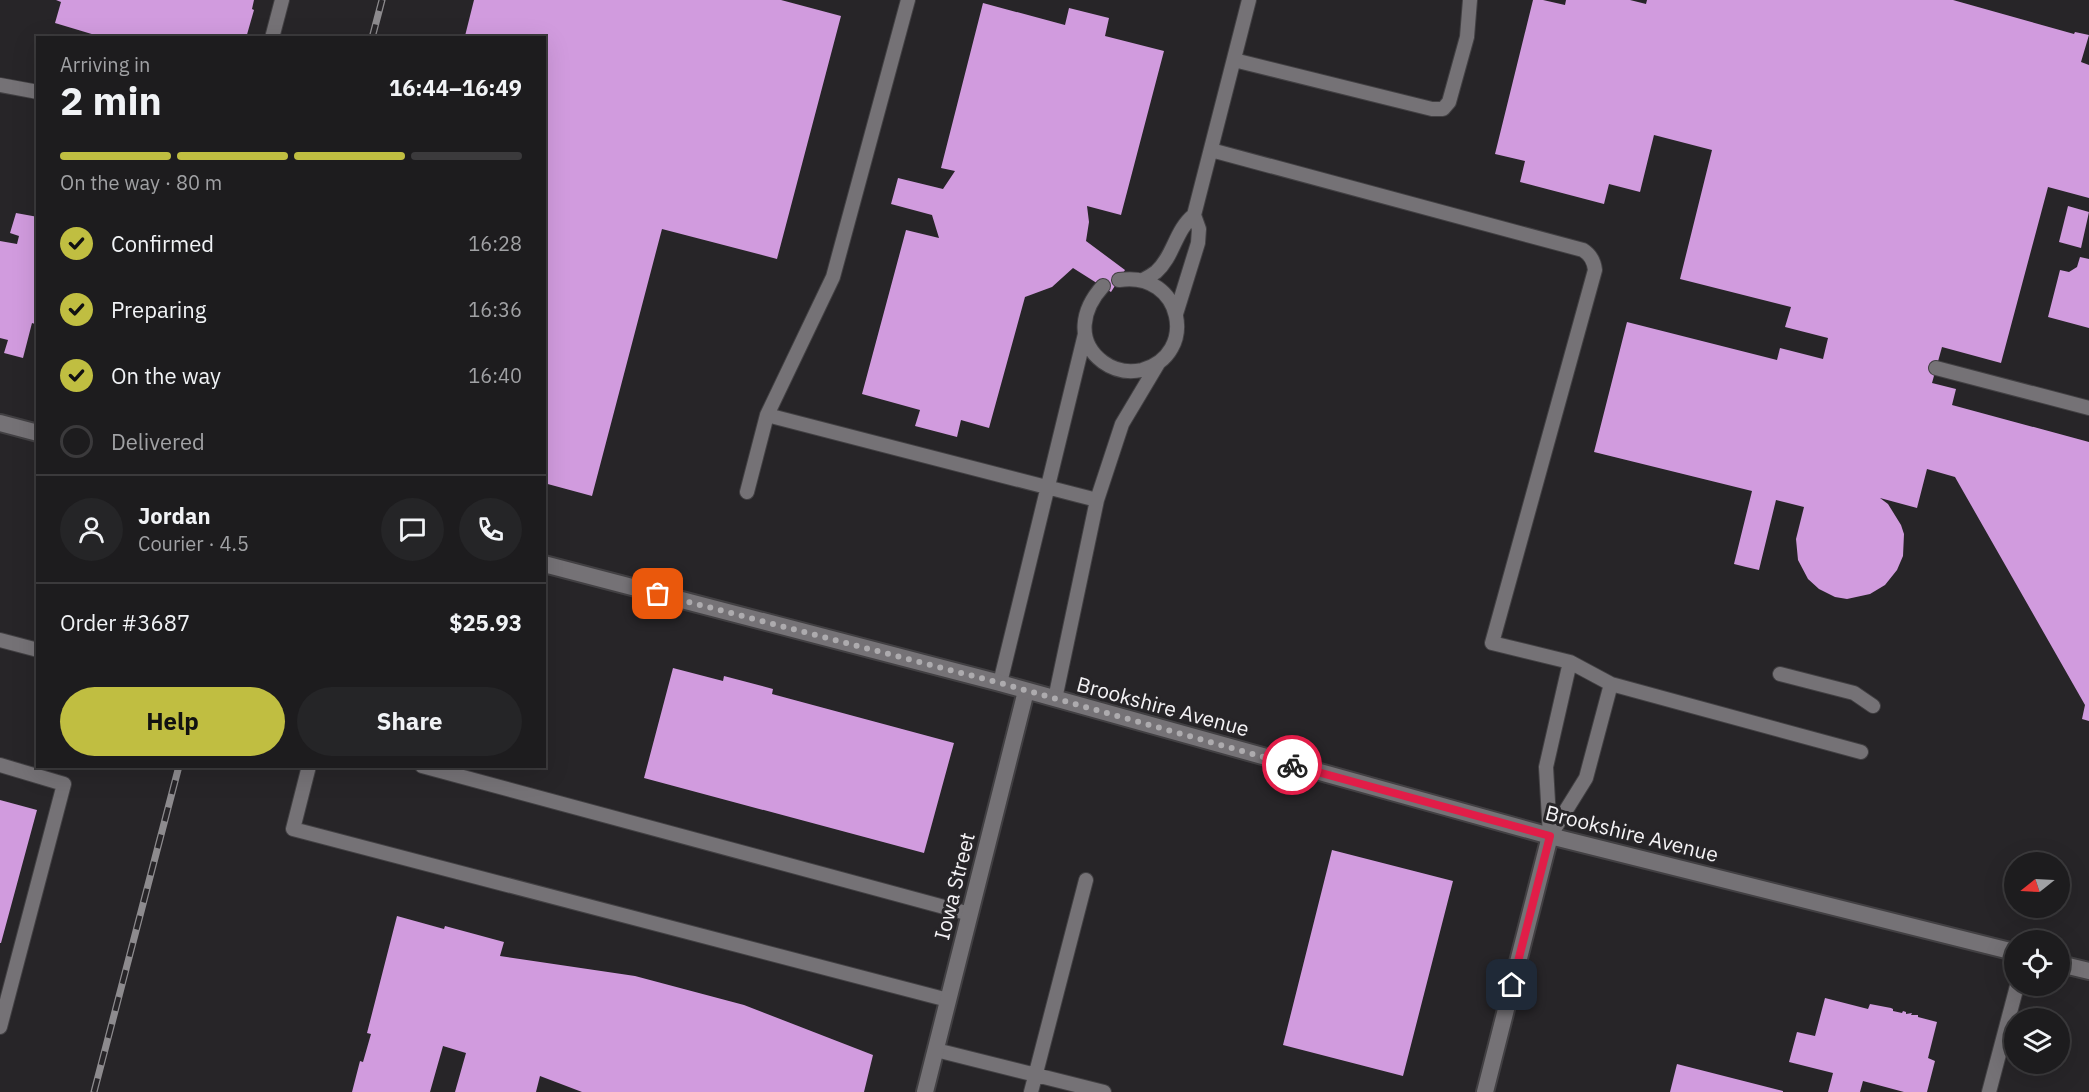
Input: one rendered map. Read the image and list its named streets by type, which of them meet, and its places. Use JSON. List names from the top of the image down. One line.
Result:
{"streets":{"street":["Brookshire Avenue","Iowa Street"]},"crossings":[["Brookshire Avenue","Iowa Street"]],"north":"left","page":{"heading":["2 min","Arriving in","16:44–16:49"],"panel":["Jordan","Courier · 4.5","Order #3687","$25.93"],"bar":"On the way · 80 m","list":[["Confirmed","16:28"],["Preparing","16:36"],["On the way","16:40"],"Delivered"],"buttons":["Help","Share"]}}
